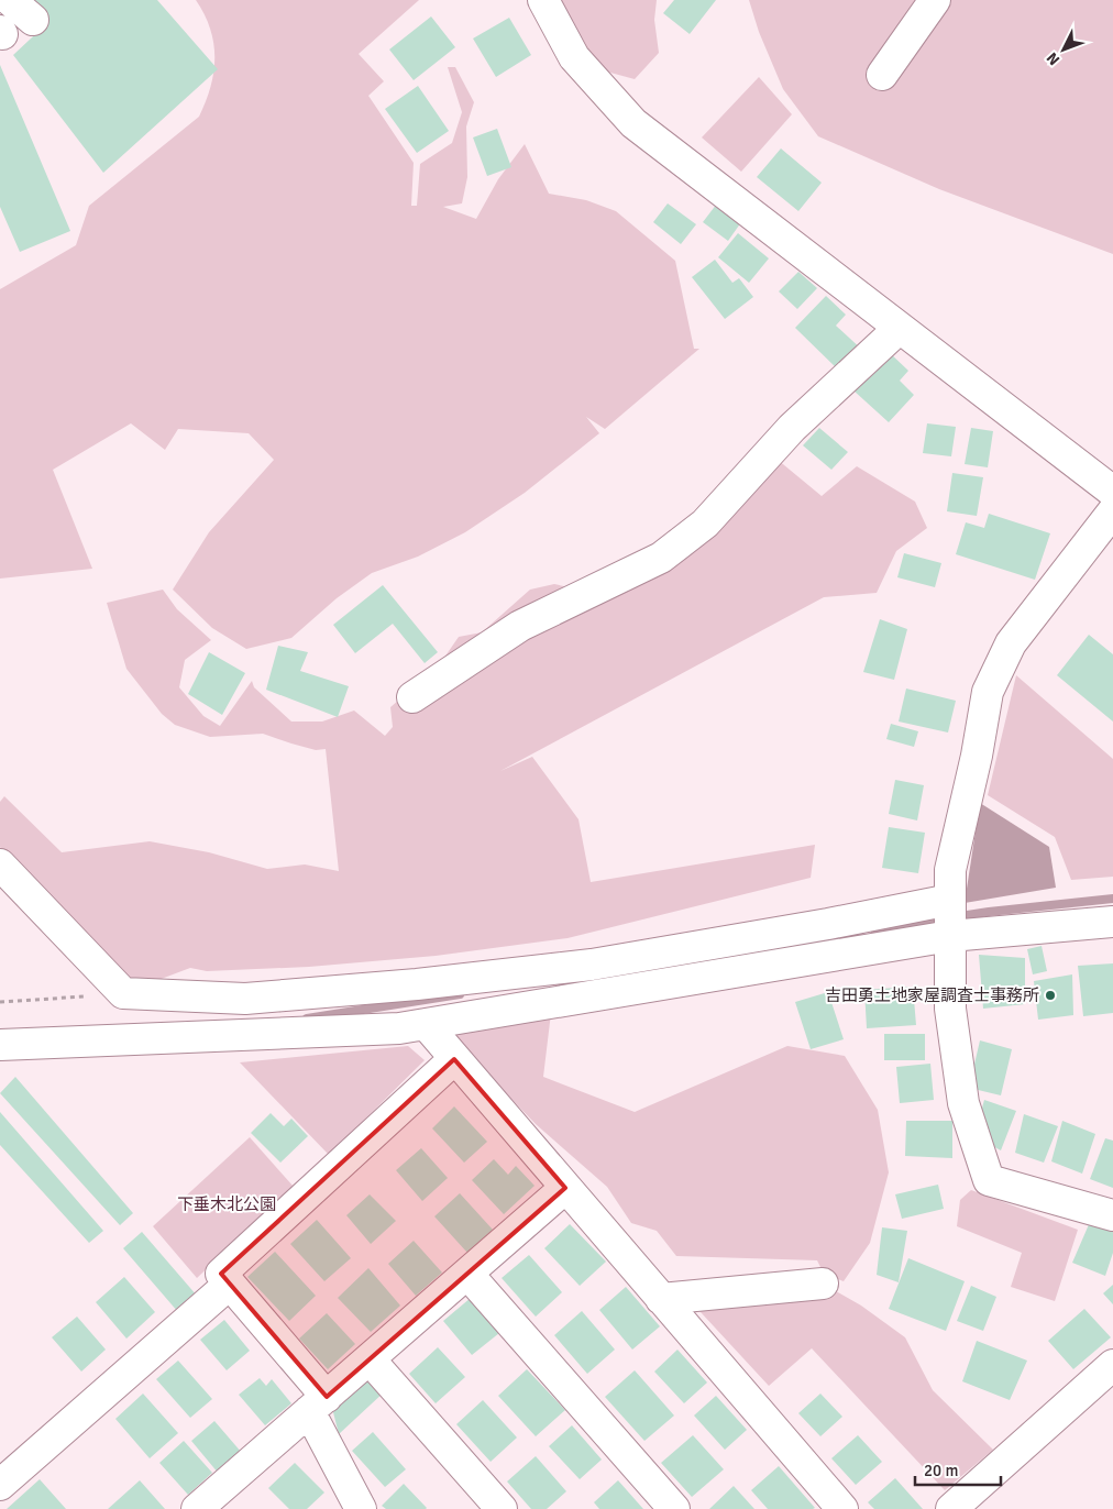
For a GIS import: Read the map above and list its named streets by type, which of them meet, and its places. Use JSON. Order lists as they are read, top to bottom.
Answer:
{
  "parks": ["下垂木北公園"],
  "places": ["吉田勇土地家屋調査士事務所"],
  "scale_bar": "20 m",
  "north": "bottom left"
}
